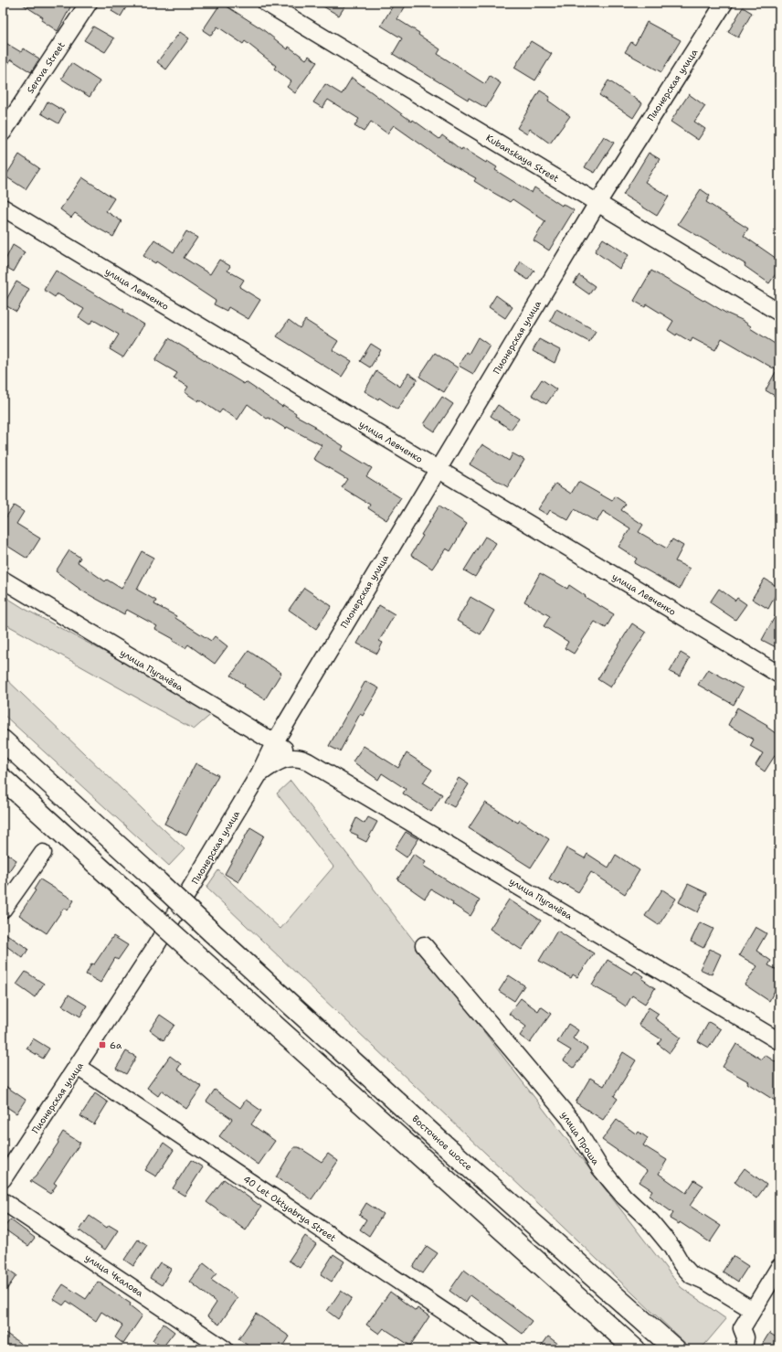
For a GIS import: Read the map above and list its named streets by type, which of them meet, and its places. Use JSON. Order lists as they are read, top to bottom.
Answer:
{
  "streets": {
    "highway": ["Восточное шоссе"],
    "street": [
      "Serova Street",
      "Пионерская улица",
      "Kubanskaya Street",
      "улица Левченко",
      "улица Пугачёва",
      "улица Проша",
      "40 Let Oktyabrya Street",
      "улица Чкалова"
    ]
  },
  "crossings": [
    ["Пионерская улица", "Kubanskaya Street"],
    ["Пионерская улица", "улица Левченко"],
    ["Пионерская улица", "улица Пугачёва"],
    ["Пионерская улица", "40 Let Oktyabrya Street"]
  ],
  "places": {
    "transit": ["6а"]
  }
}
